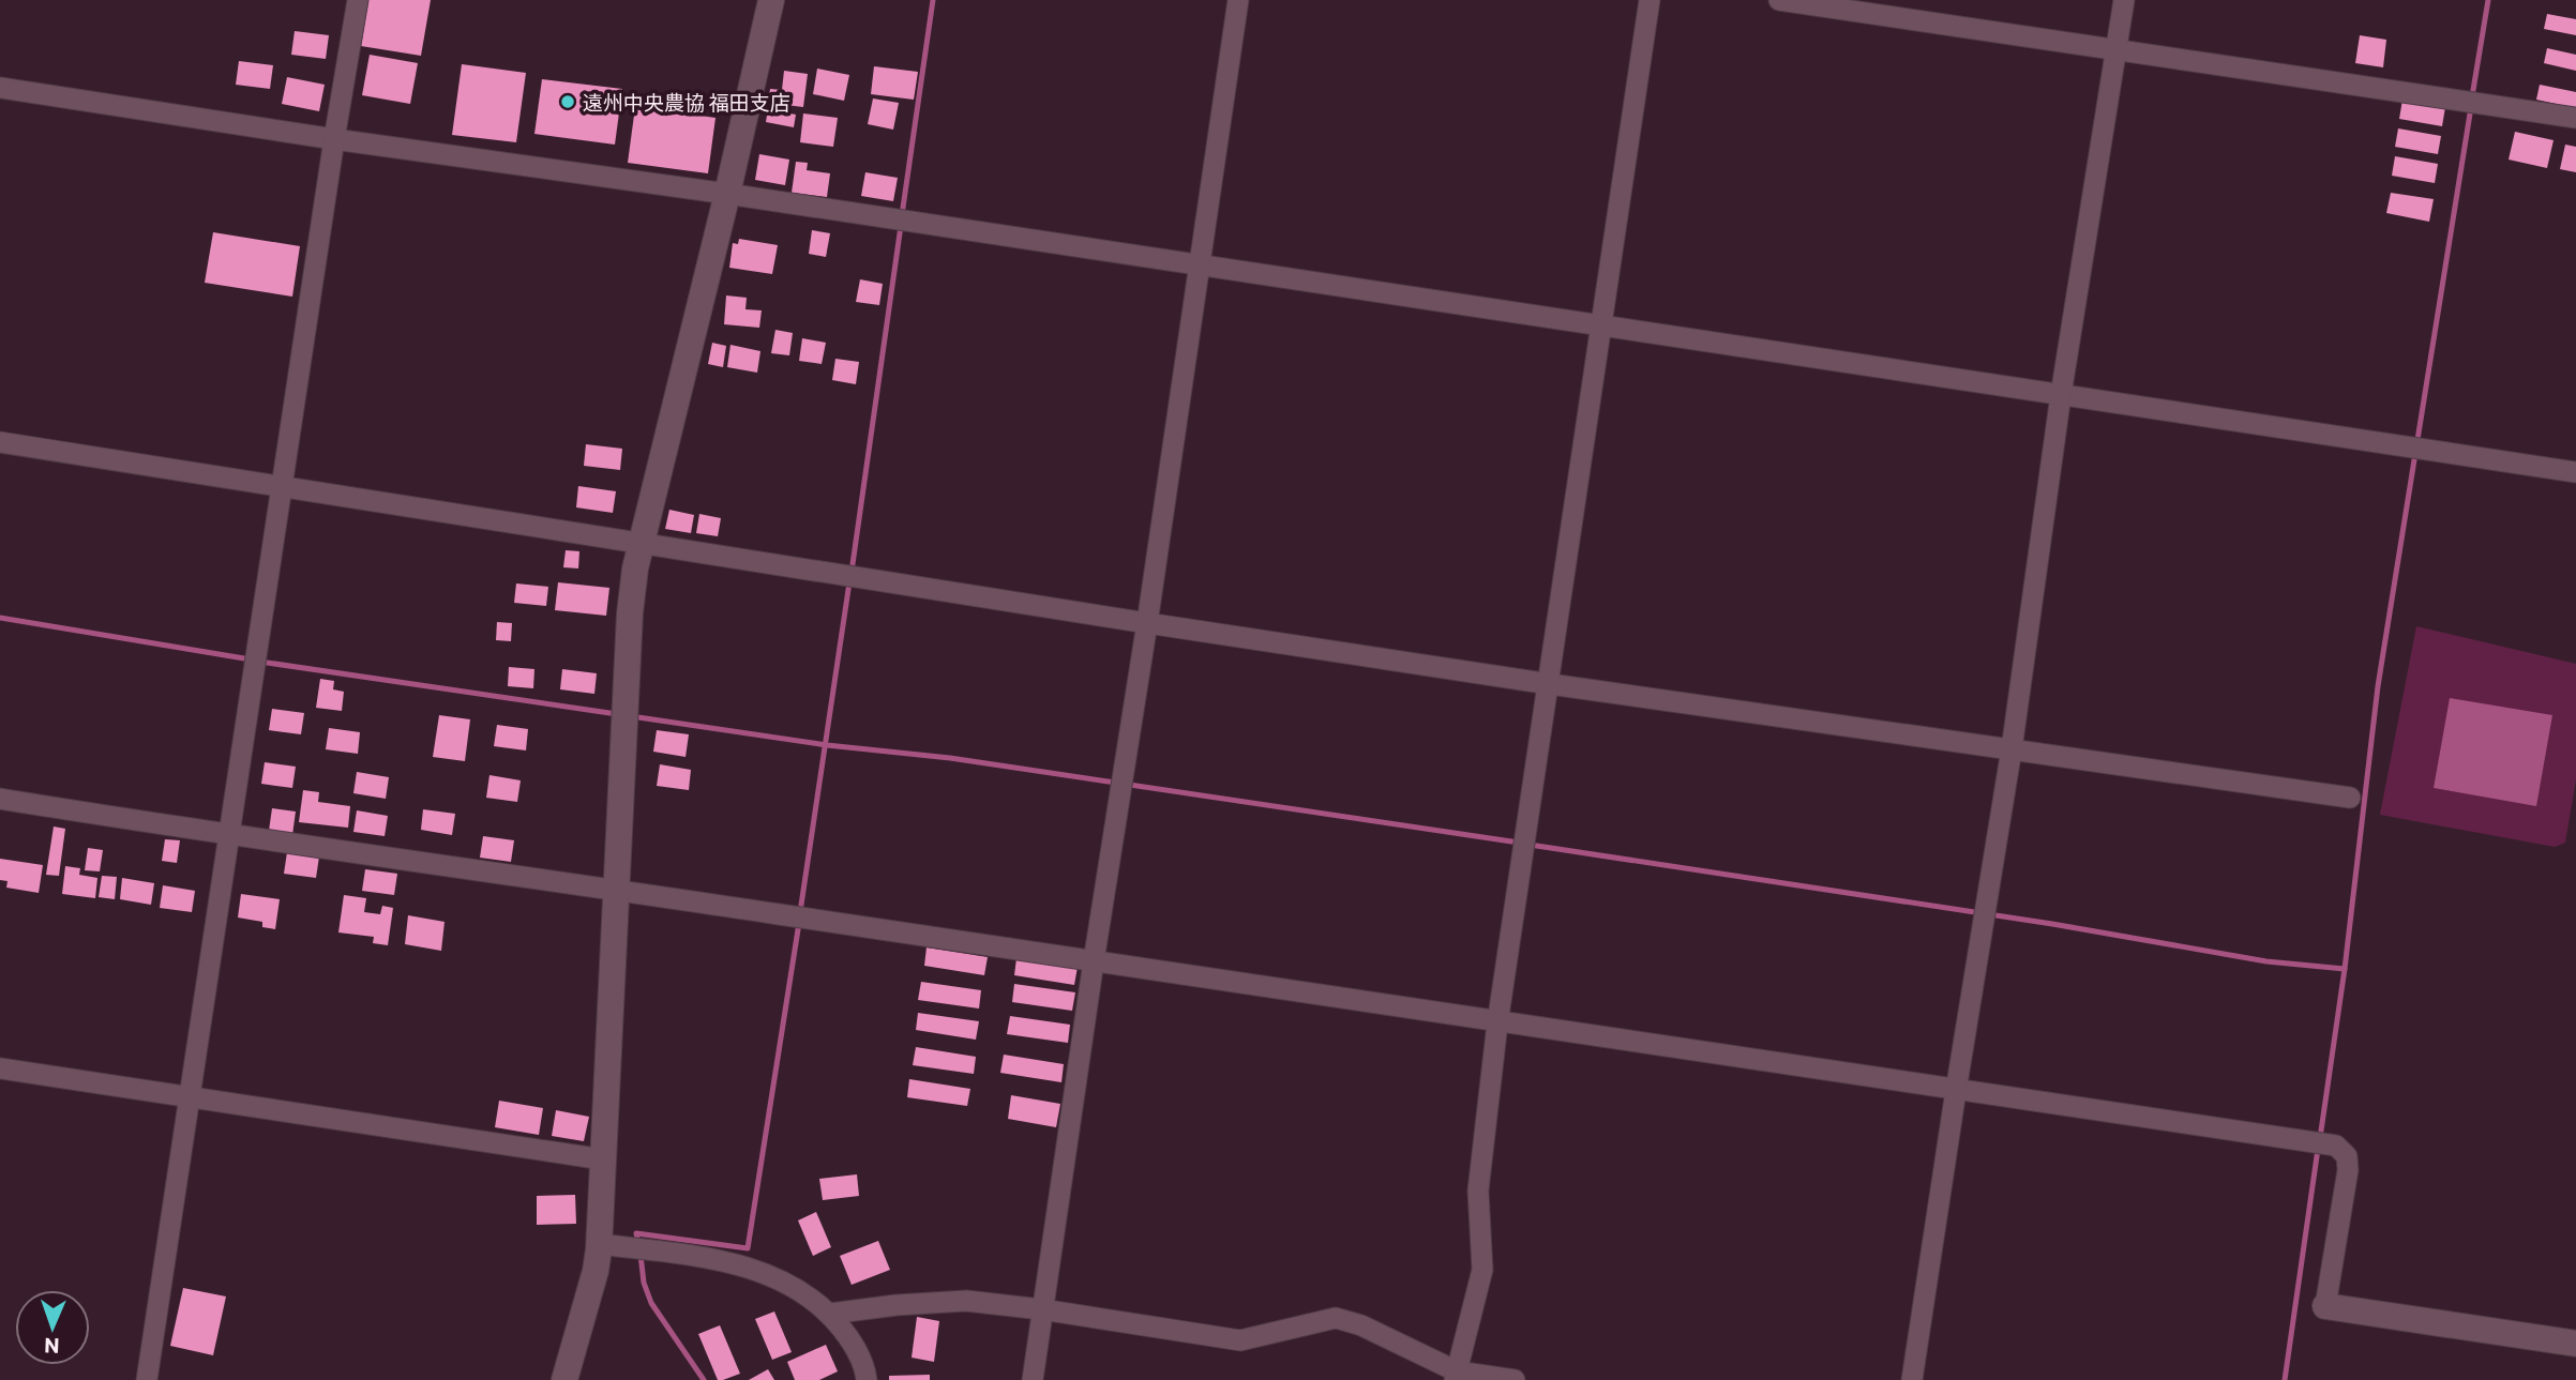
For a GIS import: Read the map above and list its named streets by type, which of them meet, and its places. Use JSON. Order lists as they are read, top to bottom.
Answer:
{
  "places": ["遠州中央農協 福田支店"],
  "north": "bottom"
}
